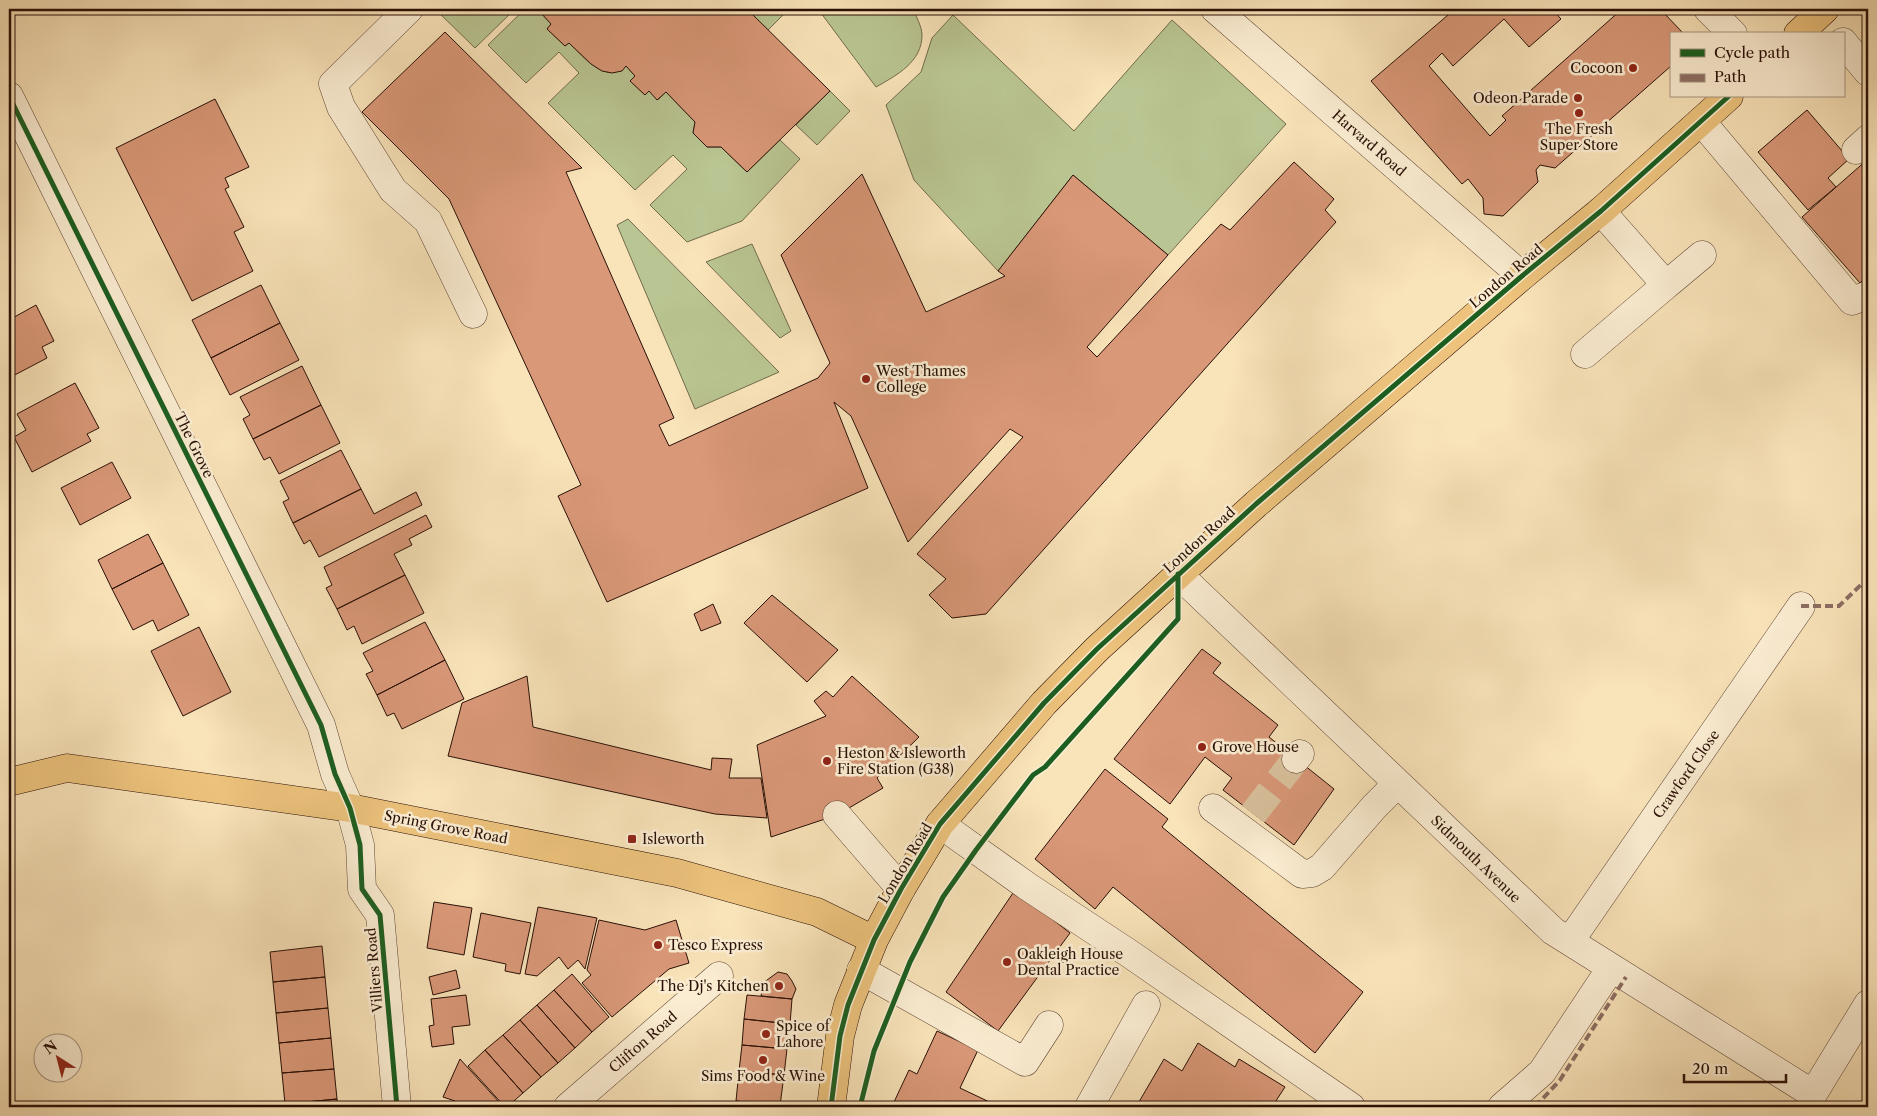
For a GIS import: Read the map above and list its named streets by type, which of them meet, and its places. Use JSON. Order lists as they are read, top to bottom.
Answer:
{
  "streets": {
    "main road": ["London Road", "Spring Grove Road"],
    "street": [
      "Harvard Road",
      "The Grove",
      "Crawford Close",
      "Sidmouth Avenue",
      "Villiers Road",
      "Clifton Road"
    ]
  },
  "crossings": [
    ["Harvard Road", "London Road"],
    ["London Road", "Spring Grove Road"],
    ["London Road", "Sidmouth Avenue"],
    ["The Grove", "Spring Grove Road"],
    ["The Grove", "Villiers Road"],
    ["Crawford Close", "Sidmouth Avenue"],
    ["Spring Grove Road", "Villiers Road"]
  ],
  "places": {
    "other": [
      "Cocoon",
      "Odeon Parade",
      "The Fresh Super Store",
      "West Thames College",
      "Grove House",
      "Heston & Isleworth Fire Station (G38)",
      "Tesco Express",
      "Oakleigh House Dental Practice",
      "The Dj's Kitchen",
      "Spice of Lahore",
      "Sims Food & Wine"
    ],
    "transit": ["Isleworth"]
  },
  "legend": ["Cycle path", "Path"],
  "scale_bar": "20 m",
  "north": "top left"
}
